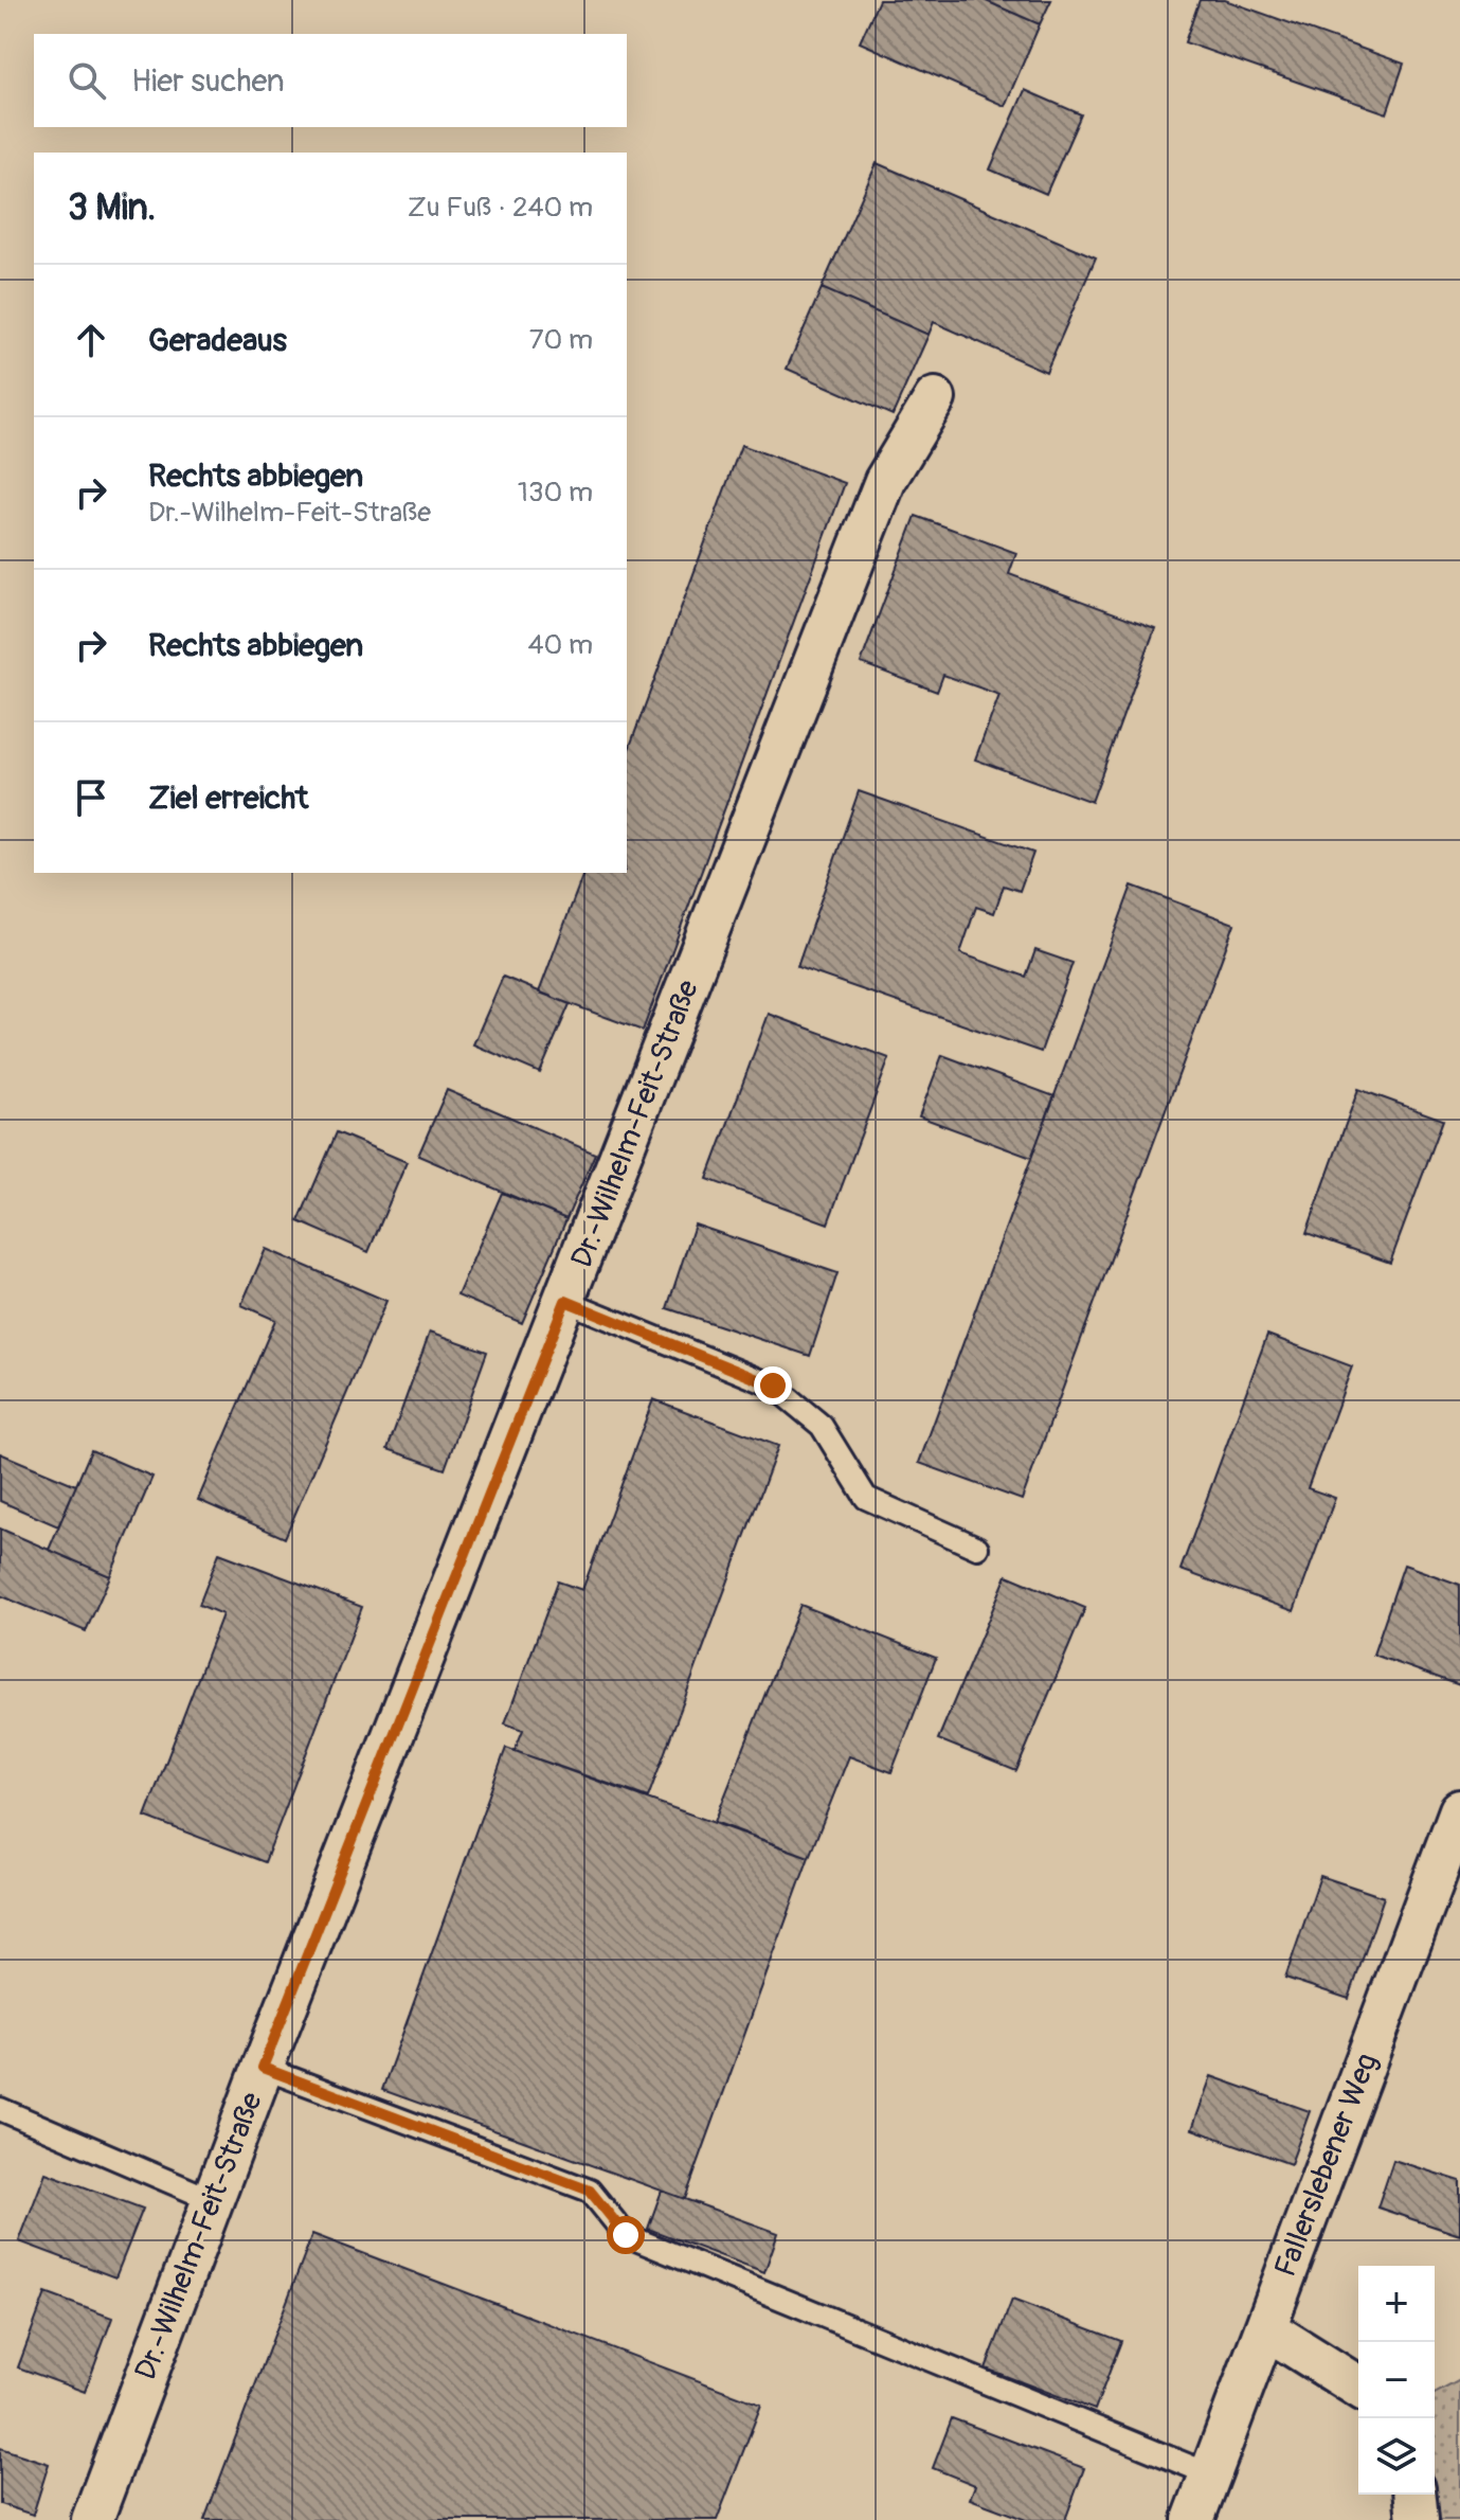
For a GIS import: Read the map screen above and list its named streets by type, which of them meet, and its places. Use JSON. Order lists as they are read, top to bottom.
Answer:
{
  "streets": {
    "street": ["Dr.-Wilhelm-Feit-Straße", "Fallerslebener Weg"]
  },
  "page": {
    "search": "Hier suchen",
    "heading": ["3 Min.", "Zu Fuß · 240 m"],
    "list": [
      ["Geradeaus", "70 m"],
      ["Rechts abbiegen", "Dr.-Wilhelm-Feit-Straße", "130 m"],
      ["Rechts abbiegen", "40 m"],
      "Ziel erreicht"
    ],
    "map_buttons": ["+", "−"]
  }
}
